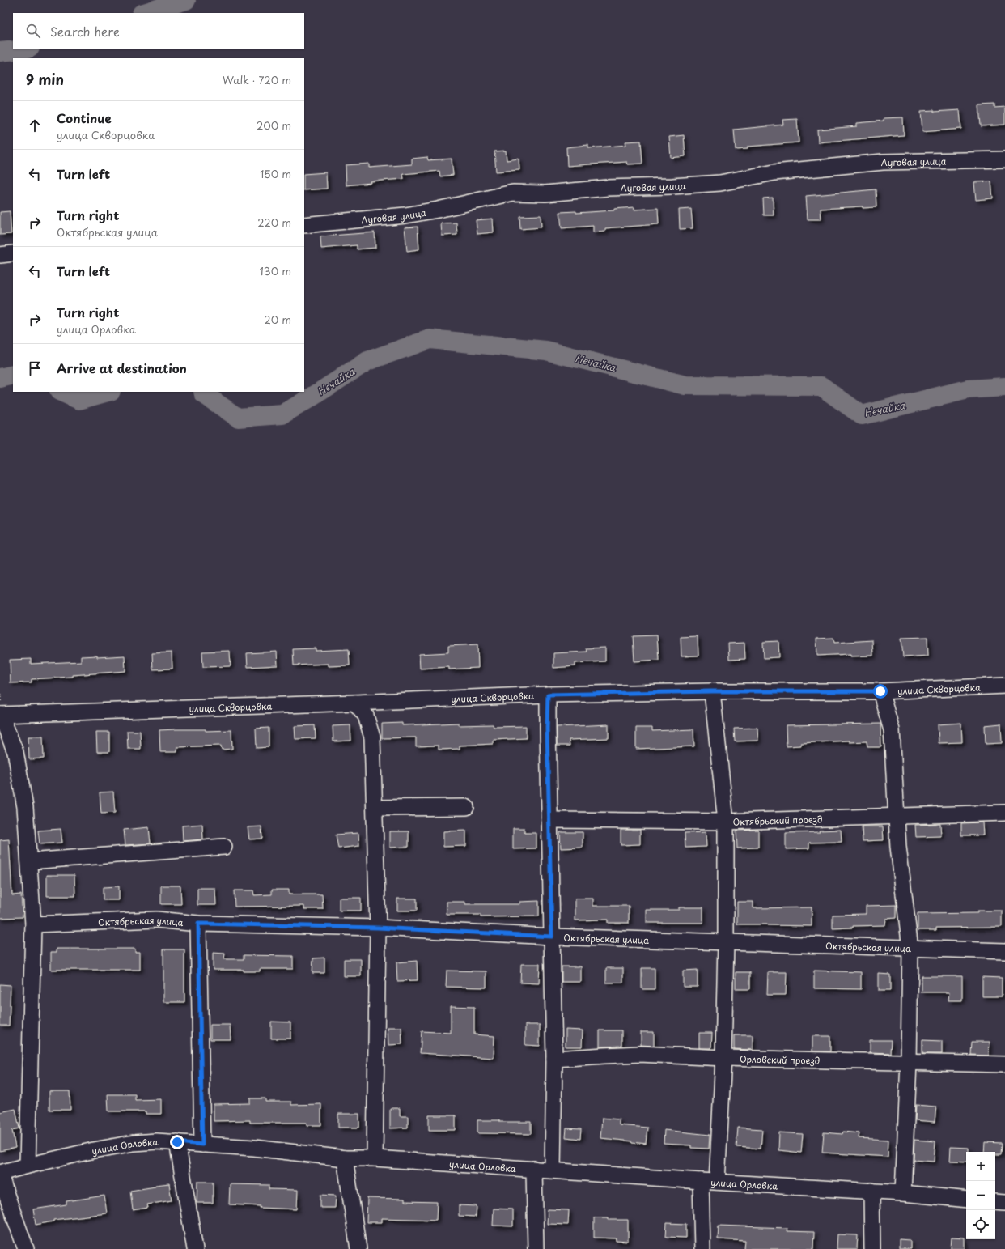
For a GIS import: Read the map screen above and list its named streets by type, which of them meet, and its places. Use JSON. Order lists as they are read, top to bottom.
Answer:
{
  "streets": {
    "street": [
      "Луговая улица",
      "улица Скворцовка",
      "Октябрьский проезд",
      "Октябрьская улица",
      "Орловский проезд",
      "улица Орловка"
    ]
  },
  "water": ["Нечайка"],
  "page": {
    "search": "Search here",
    "heading": ["9 min", "Walk · 720 m"],
    "list": [
      ["Continue", "улица Скворцовка", "200 m"],
      ["Turn left", "150 m"],
      ["Turn right", "Октябрьская улица", "220 m"],
      ["Turn left", "130 m"],
      ["Turn right", "улица Орловка", "20 m"],
      "Arrive at destination"
    ],
    "map_buttons": ["+", "−"]
  }
}
